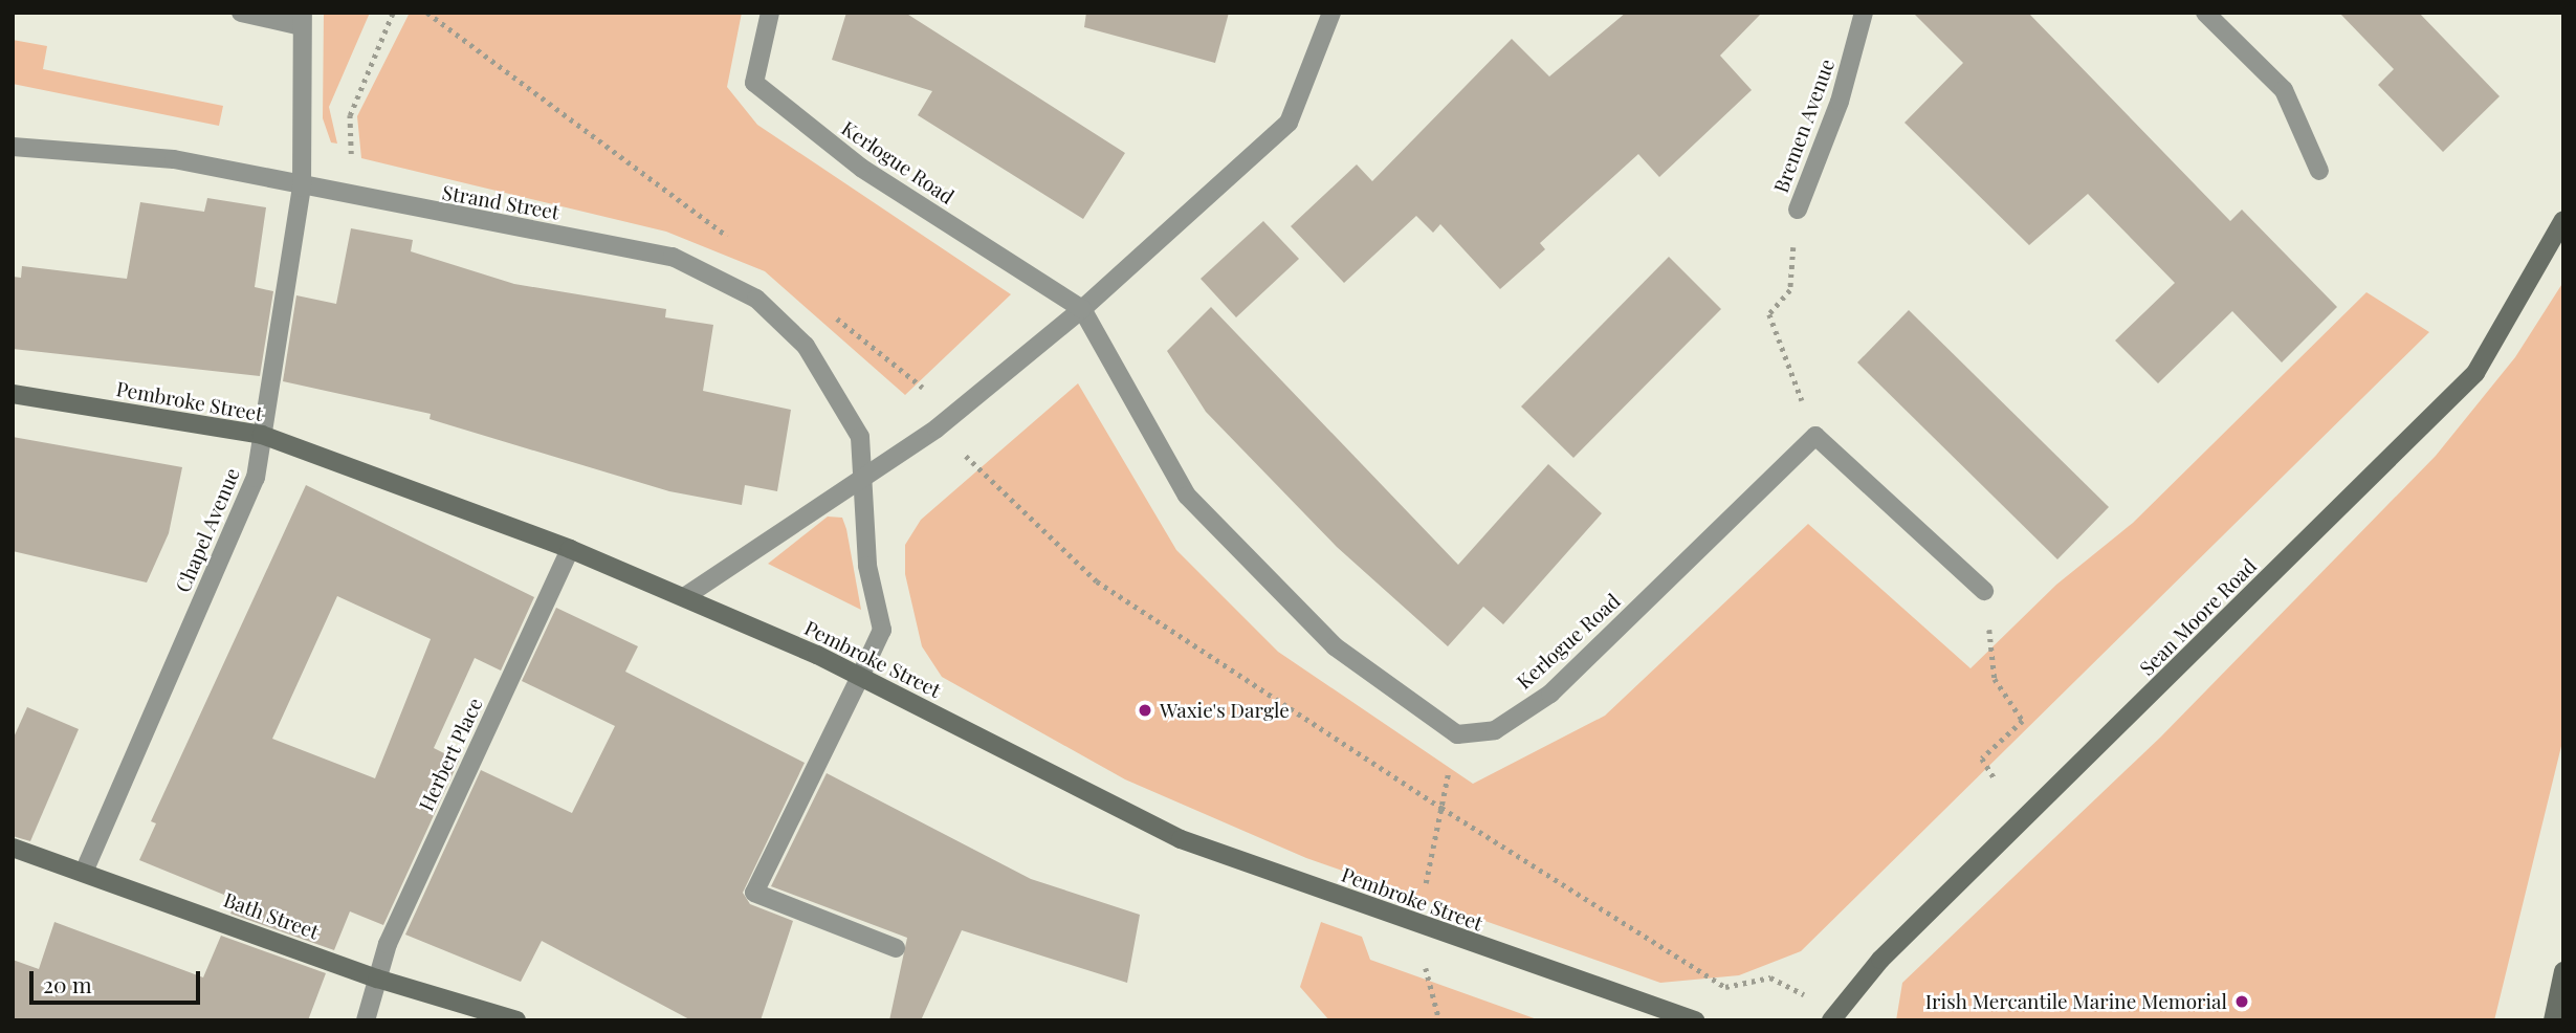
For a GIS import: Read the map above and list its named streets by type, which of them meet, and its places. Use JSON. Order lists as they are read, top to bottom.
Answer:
{
  "streets": {
    "main road": ["Pembroke Street", "Sean Moore Road", "Bath Street"],
    "street": [
      "Bremen Avenue",
      "Kerlogue Road",
      "Strand Street",
      "Chapel Avenue",
      "Herbert Place"
    ]
  },
  "crossings": [
    ["Strand Street", "Chapel Avenue"],
    ["Pembroke Street", "Chapel Avenue"],
    ["Pembroke Street", "Herbert Place"],
    ["Chapel Avenue", "Bath Street"],
    ["Herbert Place", "Bath Street"]
  ],
  "places": ["Waxie's Dargle", "Irish Mercantile Marine Memorial"],
  "scale_bar": "20 m"
}
